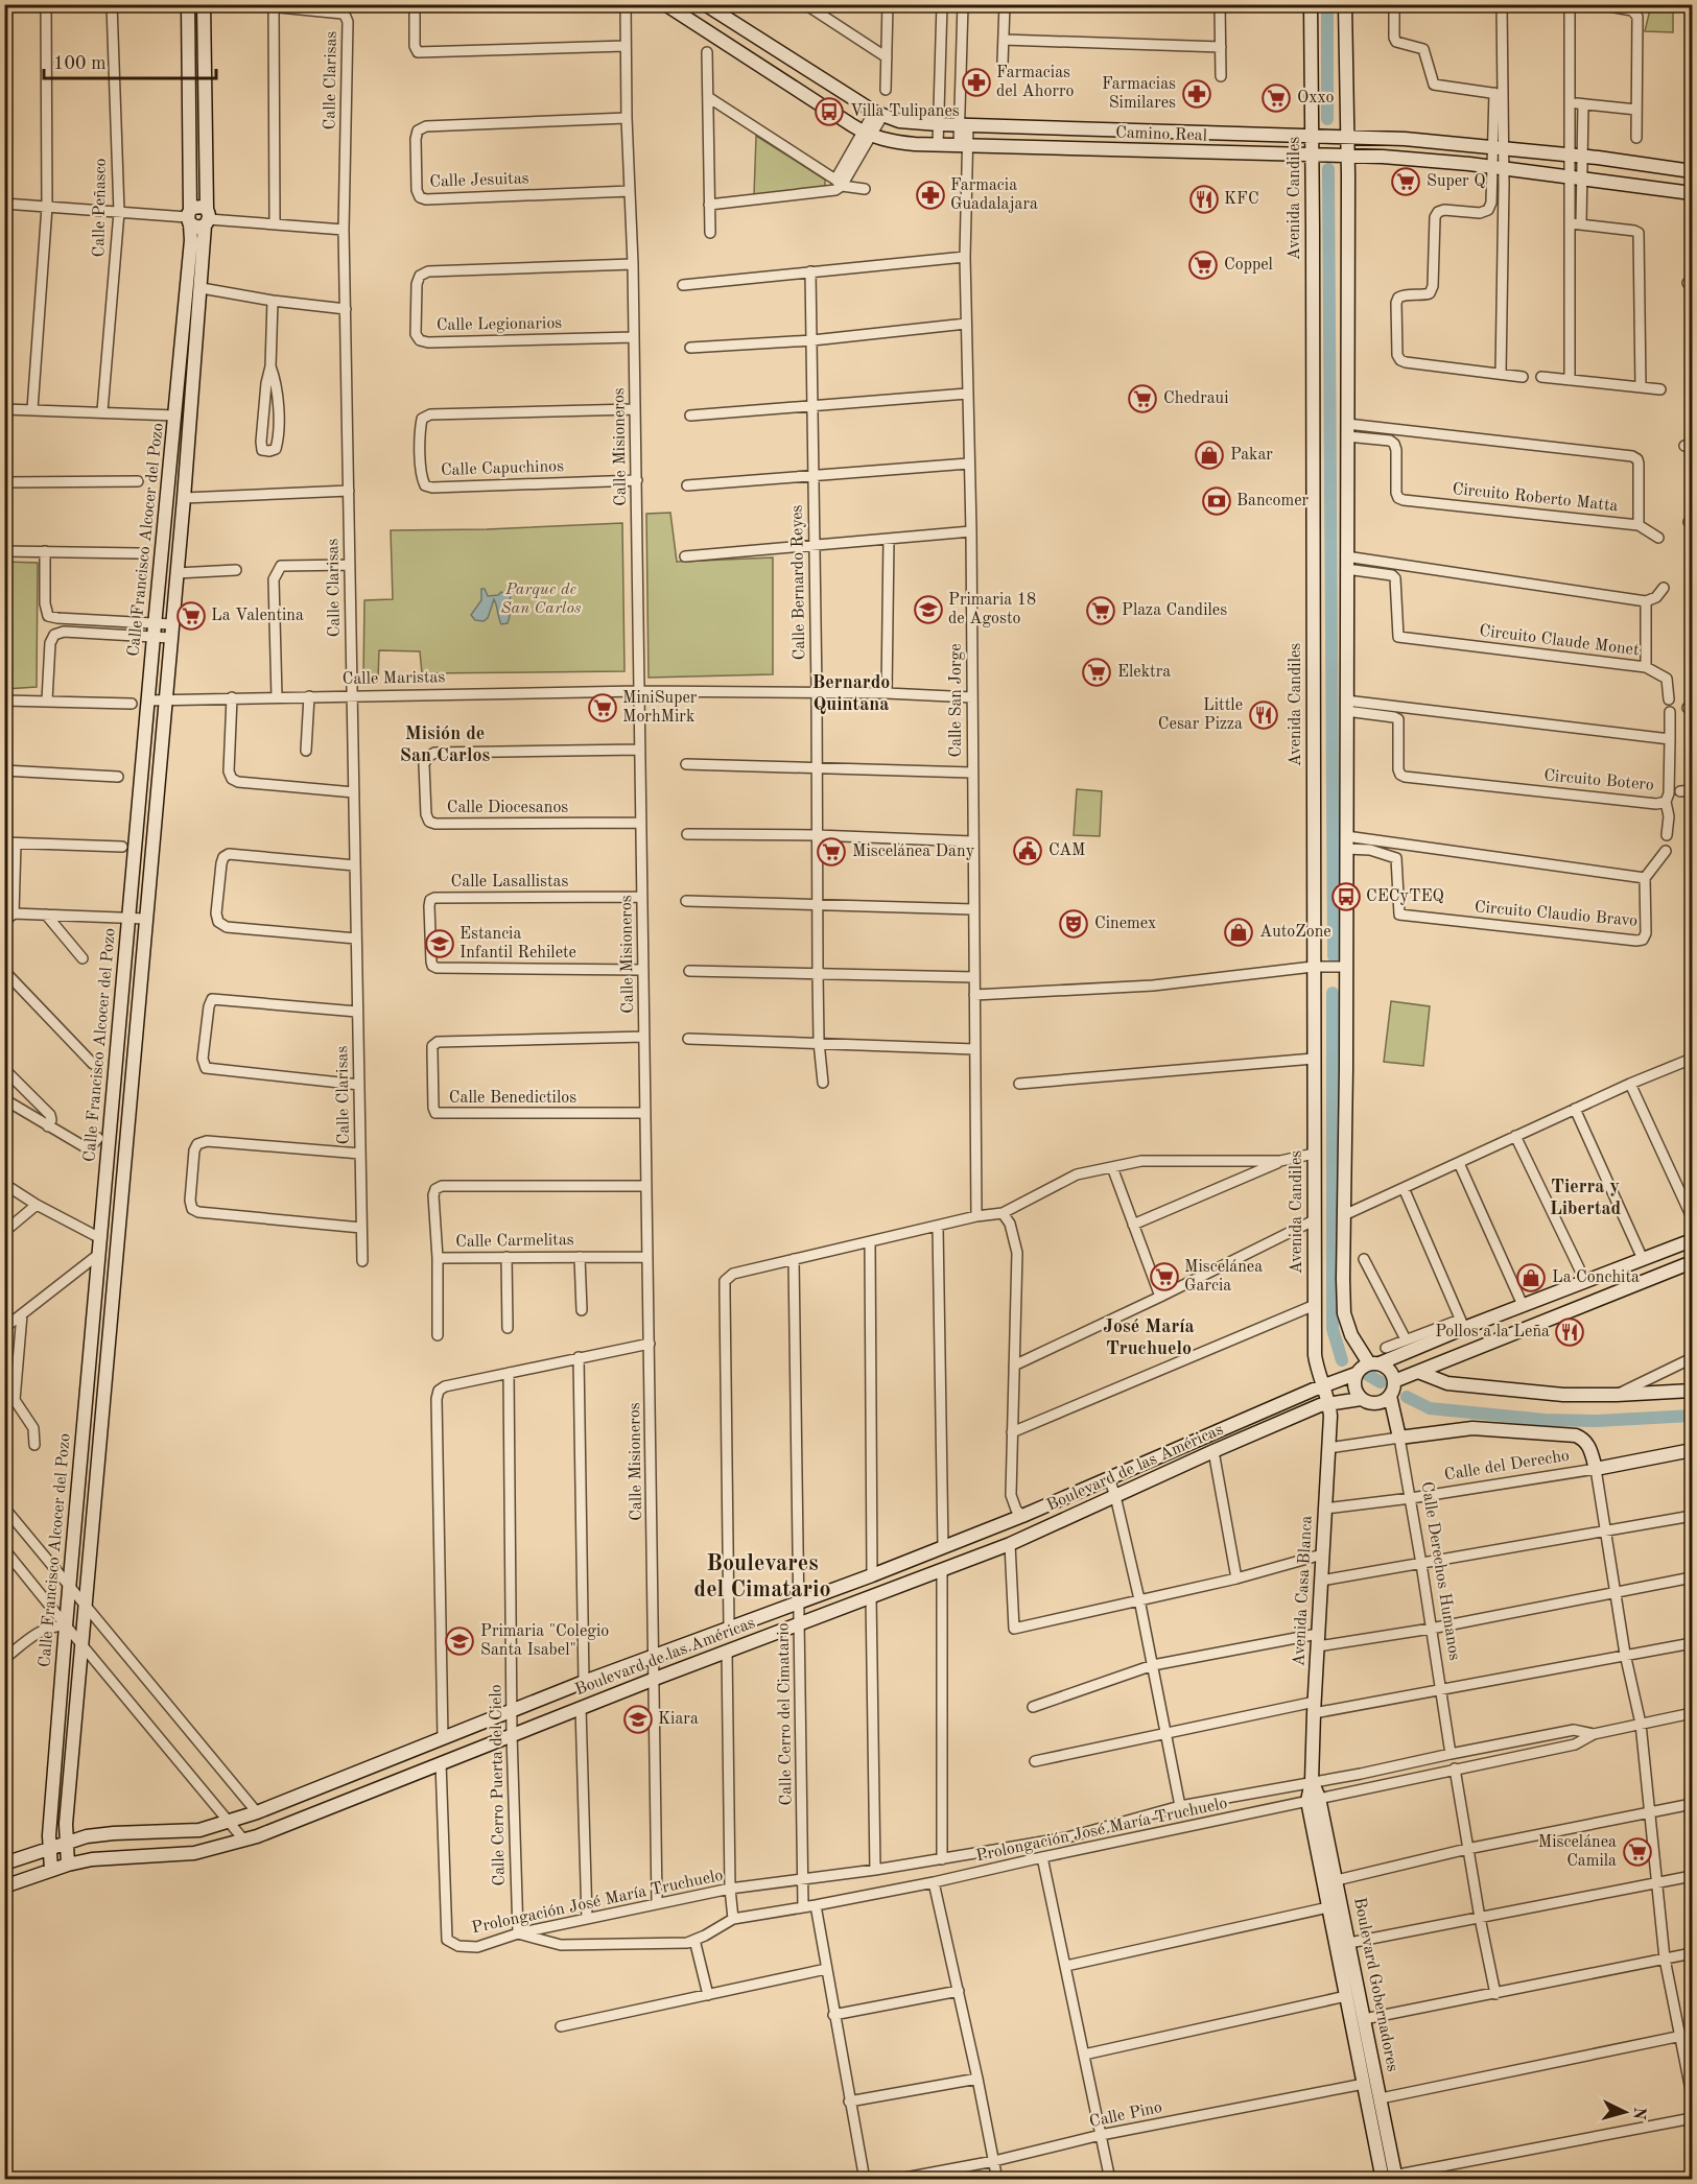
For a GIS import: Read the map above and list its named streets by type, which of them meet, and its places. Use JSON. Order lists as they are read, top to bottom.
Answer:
{
  "streets": {
    "main road": [
      "Camino Real",
      "Avenida Candiles",
      "Calle Francisco Alcocer del Pozo",
      "Calle del Derecho",
      "Boulevard de las Américas",
      "Calle Derechos Humanos",
      "Avenida Casa Blanca",
      "Boulevard Gobernadores"
    ],
    "street": [
      "Calle Clarisas",
      "Calle Jesuitas",
      "Calle Peñasco",
      "Calle Legionarios",
      "Calle Misioneros",
      "Calle Capuchinos",
      "Circuito Roberto Matta",
      "Calle Bernardo Reyes",
      "Circuito Claude Monet",
      "Calle Maristas",
      "Calle San Jorge",
      "Circuito Botero",
      "Calle Diocesanos",
      "Calle Lasallistas",
      "Circuito Claudio Bravo",
      "Calle Benedictilos",
      "Calle Carmelitas",
      "Calle Cerro del Cimatario",
      "Calle Cerro Puerta del Cielo",
      "Prolongación José María Truchuelo",
      "Calle Pino"
    ]
  },
  "crossings": [
    ["Calle Clarisas", "Calle Maristas"],
    ["Camino Real", "Avenida Candiles"],
    ["Camino Real", "Calle San Jorge"],
    ["Calle Jesuitas", "Calle Misioneros"],
    ["Avenida Candiles", "Boulevard de las Américas"],
    ["Avenida Candiles", "Avenida Casa Blanca"],
    ["Calle Legionarios", "Calle Misioneros"],
    ["Calle Misioneros", "Calle Capuchinos"],
    ["Calle Misioneros", "Calle Maristas"],
    ["Calle Misioneros", "Calle Diocesanos"],
    ["Calle Misioneros", "Calle Lasallistas"],
    ["Calle Misioneros", "Calle Benedictilos"],
    ["Calle Misioneros", "Calle Carmelitas"],
    ["Calle Misioneros", "Boulevard de las Américas"],
    ["Calle Misioneros", "Prolongación José María Truchuelo"],
    ["Calle Francisco Alcocer del Pozo", "Calle Maristas"],
    ["Calle Francisco Alcocer del Pozo", "Boulevard de las Américas"],
    ["Calle Bernardo Reyes", "Calle Maristas"],
    ["Calle Maristas", "Calle San Jorge"],
    ["Calle del Derecho", "Calle Derechos Humanos"],
    ["Calle del Derecho", "Avenida Casa Blanca"],
    ["Boulevard de las Américas", "Calle Derechos Humanos"],
    ["Boulevard de las Américas", "Avenida Casa Blanca"],
    ["Boulevard de las Américas", "Calle Cerro del Cimatario"],
    ["Boulevard de las Américas", "Calle Cerro Puerta del Cielo"],
    ["Boulevard de las Américas", "Prolongación José María Truchuelo"],
    ["Calle Derechos Humanos", "Prolongación José María Truchuelo"],
    ["Avenida Casa Blanca", "Prolongación José María Truchuelo"],
    ["Avenida Casa Blanca", "Boulevard Gobernadores"],
    ["Calle Cerro del Cimatario", "Prolongación José María Truchuelo"],
    ["Calle Cerro Puerta del Cielo", "Prolongación José María Truchuelo"],
    ["Prolongación José María Truchuelo", "Boulevard Gobernadores"],
    ["Boulevard Gobernadores", "Calle Pino"]
  ],
  "districts": [
    "Bernardo Quintana",
    "Misión de San Carlos",
    "Tierra y Libertad",
    "José María Truchuelo",
    "Boulevares del Cimatario"
  ],
  "parks": ["Parque de San Carlos"],
  "places": {
    "pharmacy": ["Farmacias del Ahorro", "Farmacias Similares", "Farmacia Guadalajara"],
    "supermarket": [
      "Oxxo",
      "Super Q",
      "Coppel",
      "Chedraui",
      "Plaza Candiles",
      "La Valentina",
      "Elektra",
      "MiniSuper MorhMirk",
      "Miscelánea Dany",
      "Miscelánea Garcia",
      "Miscelánea Camila"
    ],
    "bus stop": ["Villa Tulipanes", "CECyTEQ"],
    "restaurant": ["KFC", "Little Cesar Pizza", "Pollos a la Leña"],
    "shop": ["Pakar", "AutoZone", "La Conchita"],
    "bank": ["Bancomer"],
    "school or university": [
      "Primaria 18 de Agosto",
      "Estancia Infantil Rehilete",
      "Primaria \"Colegio Santa Isabel\"",
      "Kiara"
    ],
    "public building": ["CAM"],
    "theatre": ["Cinemex"]
  },
  "scale_bar": "100 m",
  "north": "right"
}
